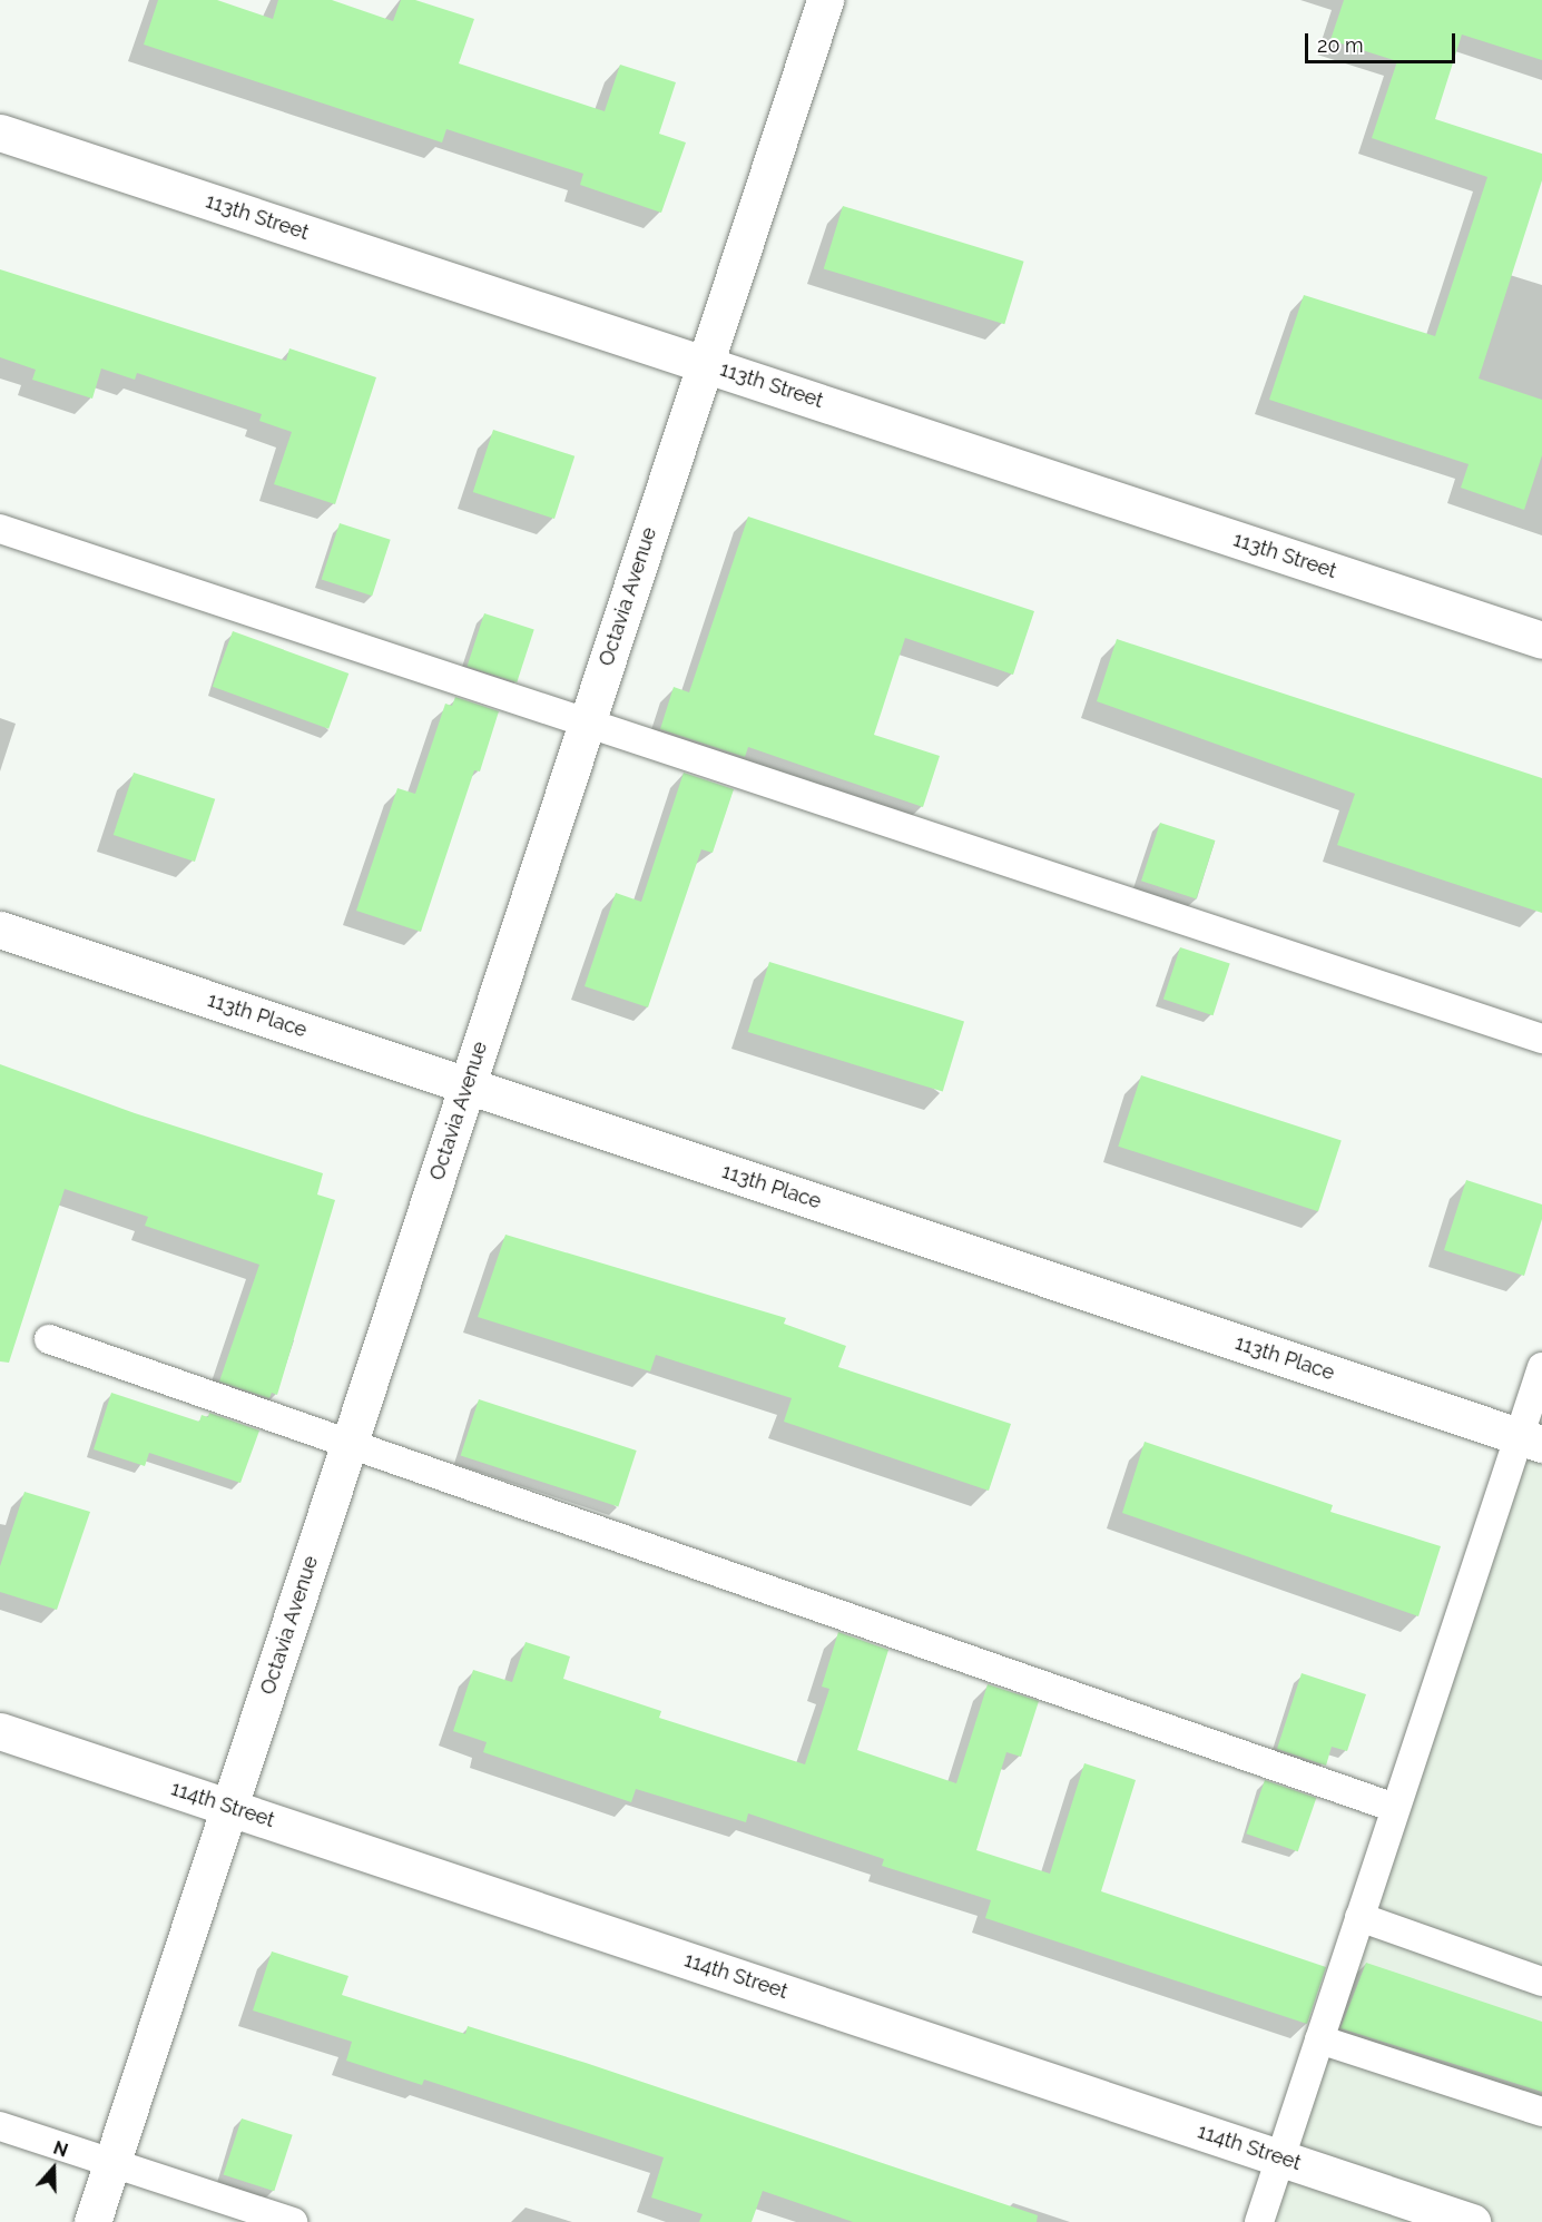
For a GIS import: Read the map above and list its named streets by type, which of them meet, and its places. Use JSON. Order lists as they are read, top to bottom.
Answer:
{
  "streets": {
    "street": [
      "113th Street",
      "Octavia Avenue",
      "113th Place",
      "114th Street"
    ]
  },
  "crossings": [
    ["113th Street", "Octavia Avenue"],
    ["Octavia Avenue", "113th Place"],
    ["Octavia Avenue", "114th Street"]
  ],
  "scale_bar": "20 m",
  "north": "top"
}
